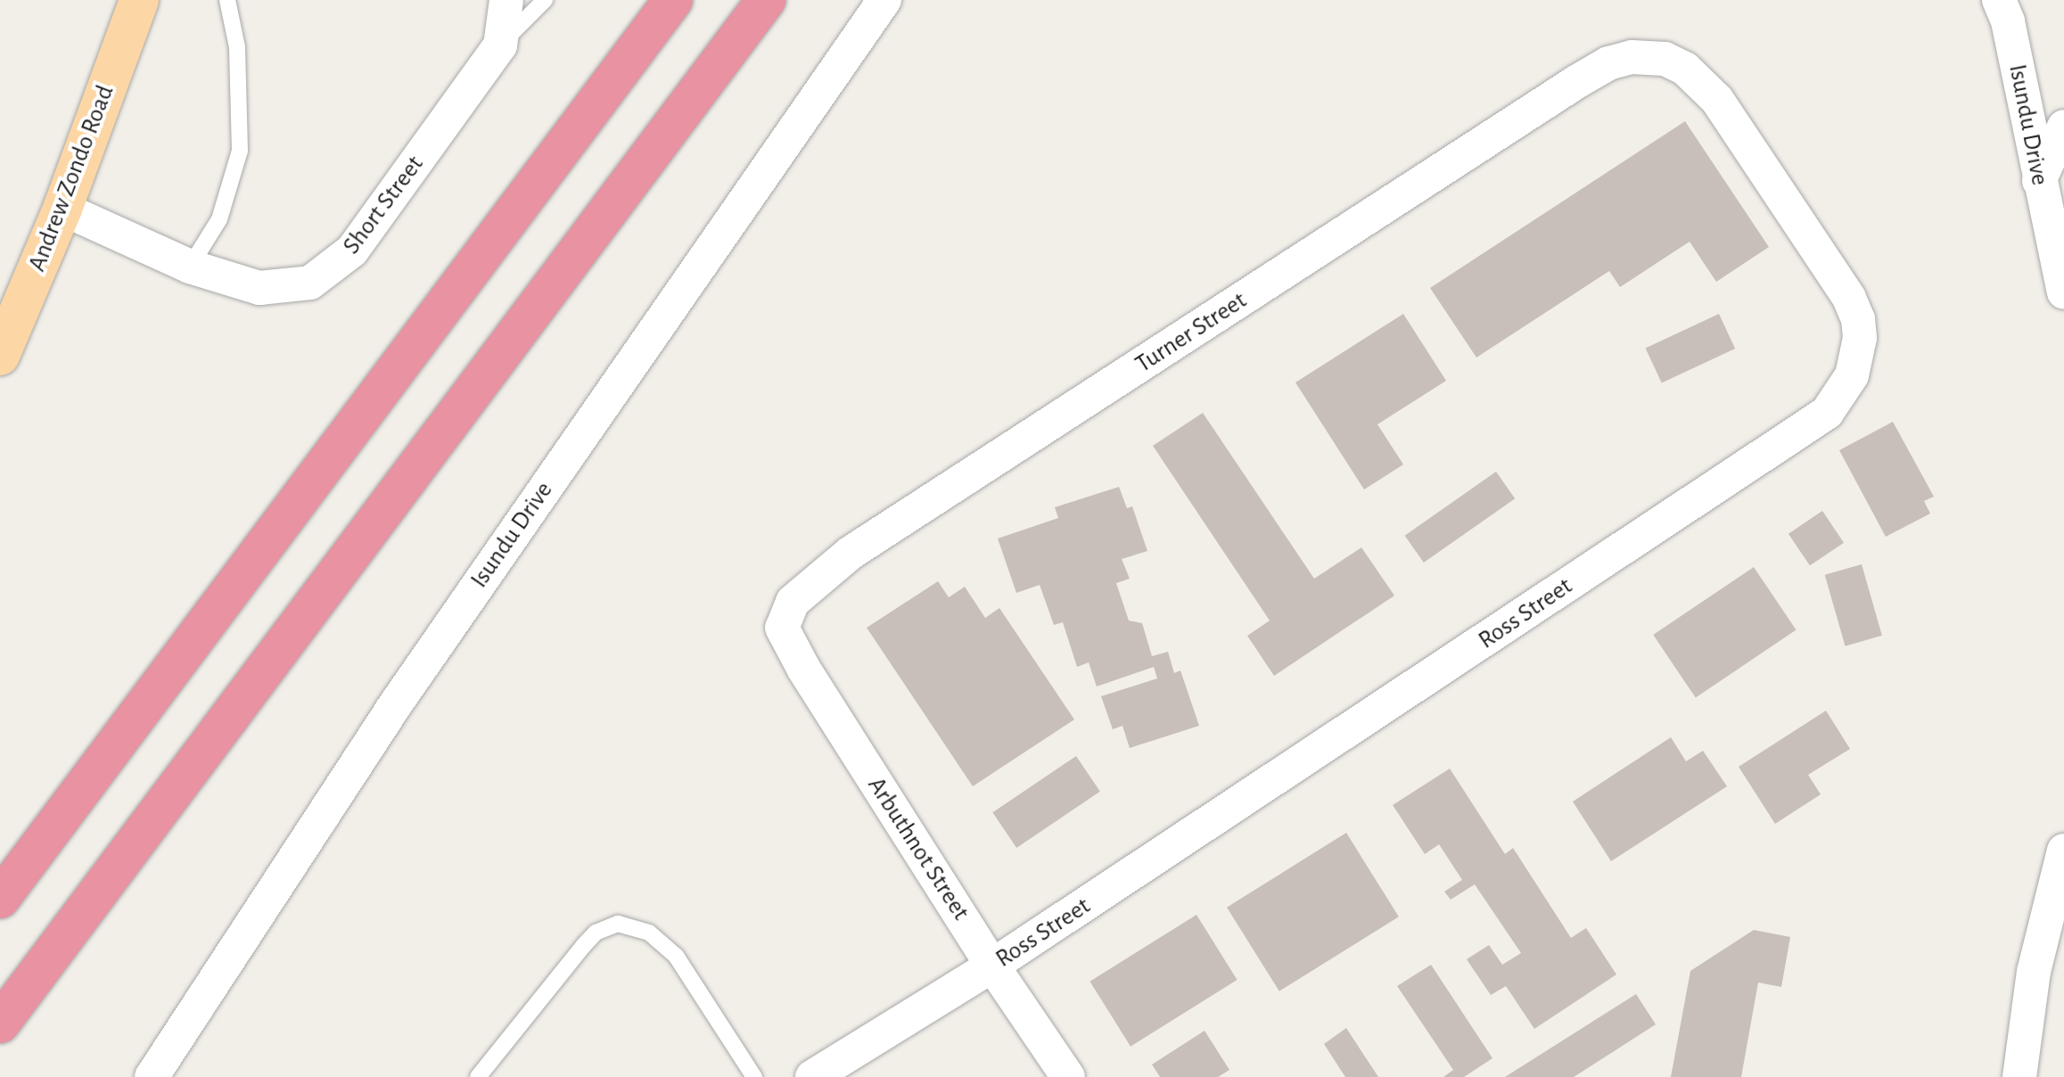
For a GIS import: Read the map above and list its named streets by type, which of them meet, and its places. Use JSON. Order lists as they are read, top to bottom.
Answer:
{
  "streets": {
    "main road": ["Andrew Zondo Road"],
    "street": [
      "Isundu Drive",
      "Short Street",
      "Turner Street",
      "Ross Street",
      "Arbuthnot Street"
    ]
  },
  "crossings": [
    ["Andrew Zondo Road", "Short Street"],
    ["Turner Street", "Ross Street"],
    ["Turner Street", "Arbuthnot Street"],
    ["Ross Street", "Arbuthnot Street"]
  ]
}
